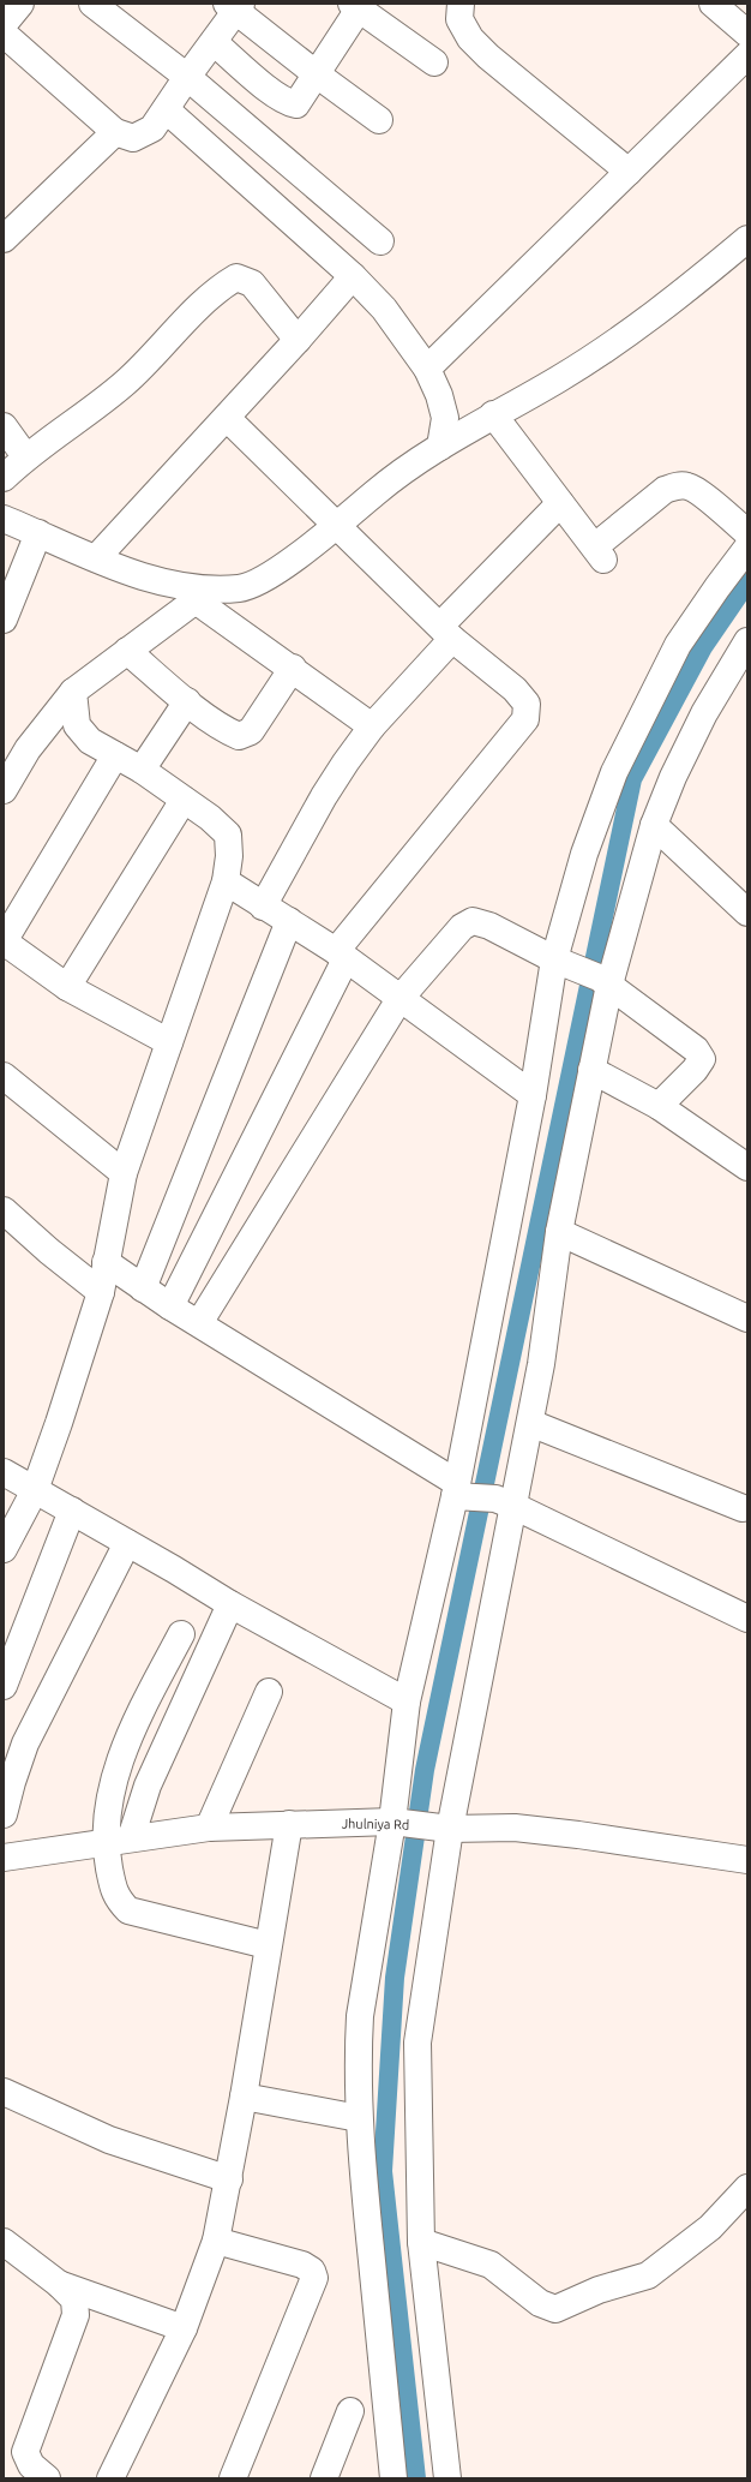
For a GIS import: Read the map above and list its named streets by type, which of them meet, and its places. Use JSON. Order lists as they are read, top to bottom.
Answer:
{
  "streets": {
    "street": ["Jhulniya Rd"]
  }
}
